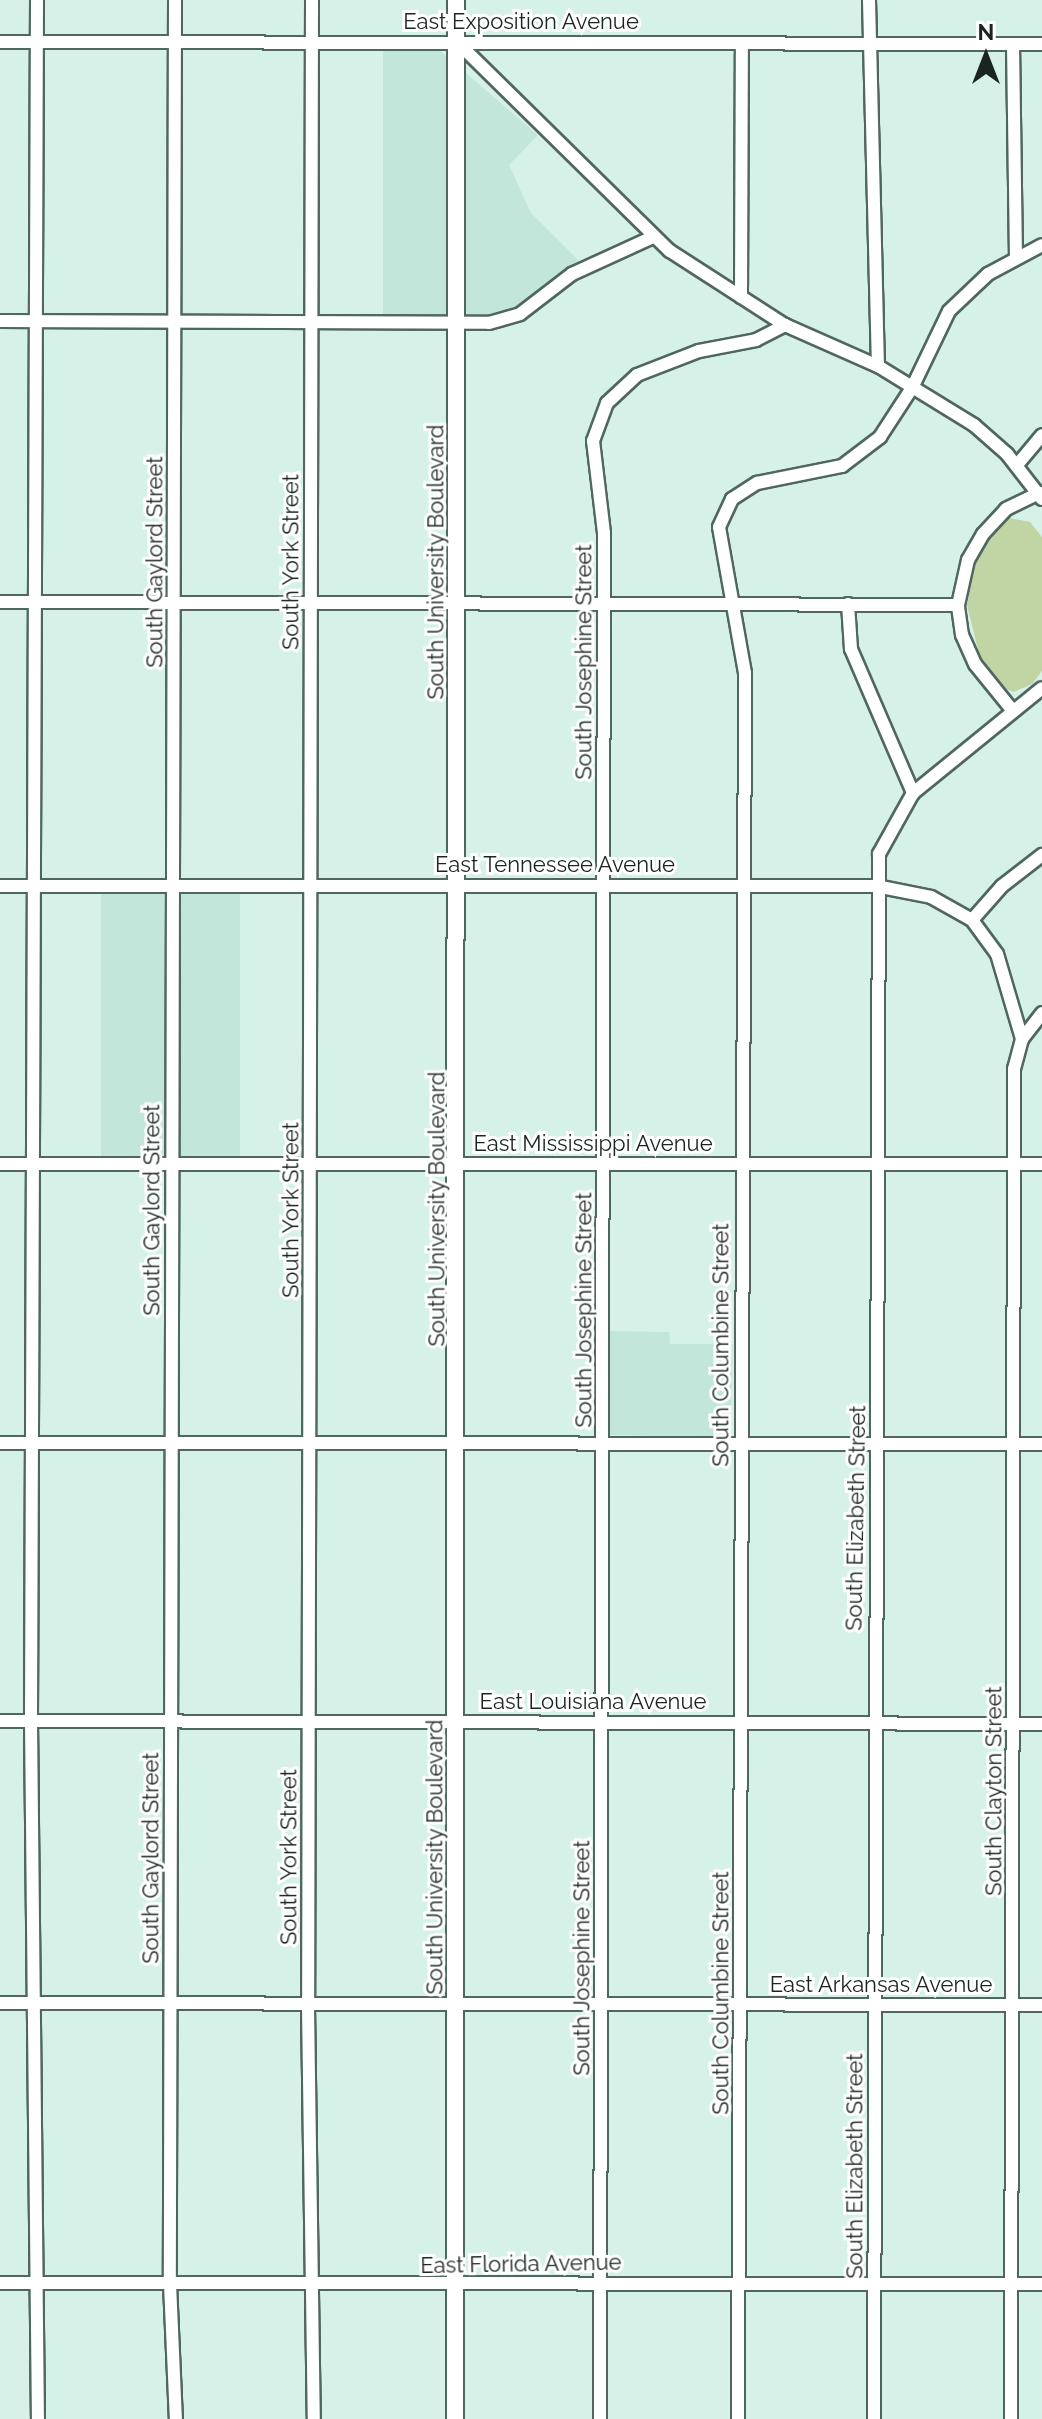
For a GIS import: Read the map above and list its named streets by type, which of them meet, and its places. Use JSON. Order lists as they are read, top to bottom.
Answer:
{
  "streets": {
    "main road": ["South University Boulevard"],
    "street": [
      "East Exposition Avenue",
      "South Gaylord Street",
      "South York Street",
      "South Josephine Street",
      "East Tennessee Avenue",
      "East Mississippi Avenue",
      "South Columbine Street",
      "South Elizabeth Street",
      "East Louisiana Avenue",
      "South Clayton Street",
      "East Arkansas Avenue",
      "East Florida Avenue"
    ]
  },
  "crossings": [
    ["East Exposition Avenue", "South Gaylord Street"],
    ["East Exposition Avenue", "South York Street"],
    ["East Exposition Avenue", "South University Boulevard"],
    ["South Gaylord Street", "East Tennessee Avenue"],
    ["South Gaylord Street", "East Mississippi Avenue"],
    ["South Gaylord Street", "East Louisiana Avenue"],
    ["South Gaylord Street", "East Arkansas Avenue"],
    ["South Gaylord Street", "East Florida Avenue"],
    ["South York Street", "East Tennessee Avenue"],
    ["South York Street", "East Mississippi Avenue"],
    ["South York Street", "East Louisiana Avenue"],
    ["South York Street", "East Arkansas Avenue"],
    ["South York Street", "East Florida Avenue"],
    ["South University Boulevard", "East Tennessee Avenue"],
    ["South University Boulevard", "East Mississippi Avenue"],
    ["South University Boulevard", "East Louisiana Avenue"],
    ["South University Boulevard", "East Arkansas Avenue"],
    ["South University Boulevard", "East Florida Avenue"],
    ["South Josephine Street", "East Tennessee Avenue"],
    ["South Josephine Street", "East Mississippi Avenue"],
    ["South Josephine Street", "East Louisiana Avenue"],
    ["South Josephine Street", "East Arkansas Avenue"],
    ["South Josephine Street", "East Florida Avenue"],
    ["East Tennessee Avenue", "South Columbine Street"],
    ["East Tennessee Avenue", "South Elizabeth Street"],
    ["East Tennessee Avenue", "South Clayton Street"],
    ["East Mississippi Avenue", "South Columbine Street"],
    ["East Mississippi Avenue", "South Elizabeth Street"],
    ["East Mississippi Avenue", "South Clayton Street"],
    ["South Columbine Street", "East Louisiana Avenue"],
    ["South Columbine Street", "East Arkansas Avenue"],
    ["South Columbine Street", "East Florida Avenue"],
    ["South Elizabeth Street", "East Louisiana Avenue"],
    ["South Elizabeth Street", "East Arkansas Avenue"],
    ["South Elizabeth Street", "East Florida Avenue"],
    ["East Louisiana Avenue", "South Clayton Street"],
    ["South Clayton Street", "East Arkansas Avenue"],
    ["South Clayton Street", "East Florida Avenue"]
  ],
  "north": "top"
}
